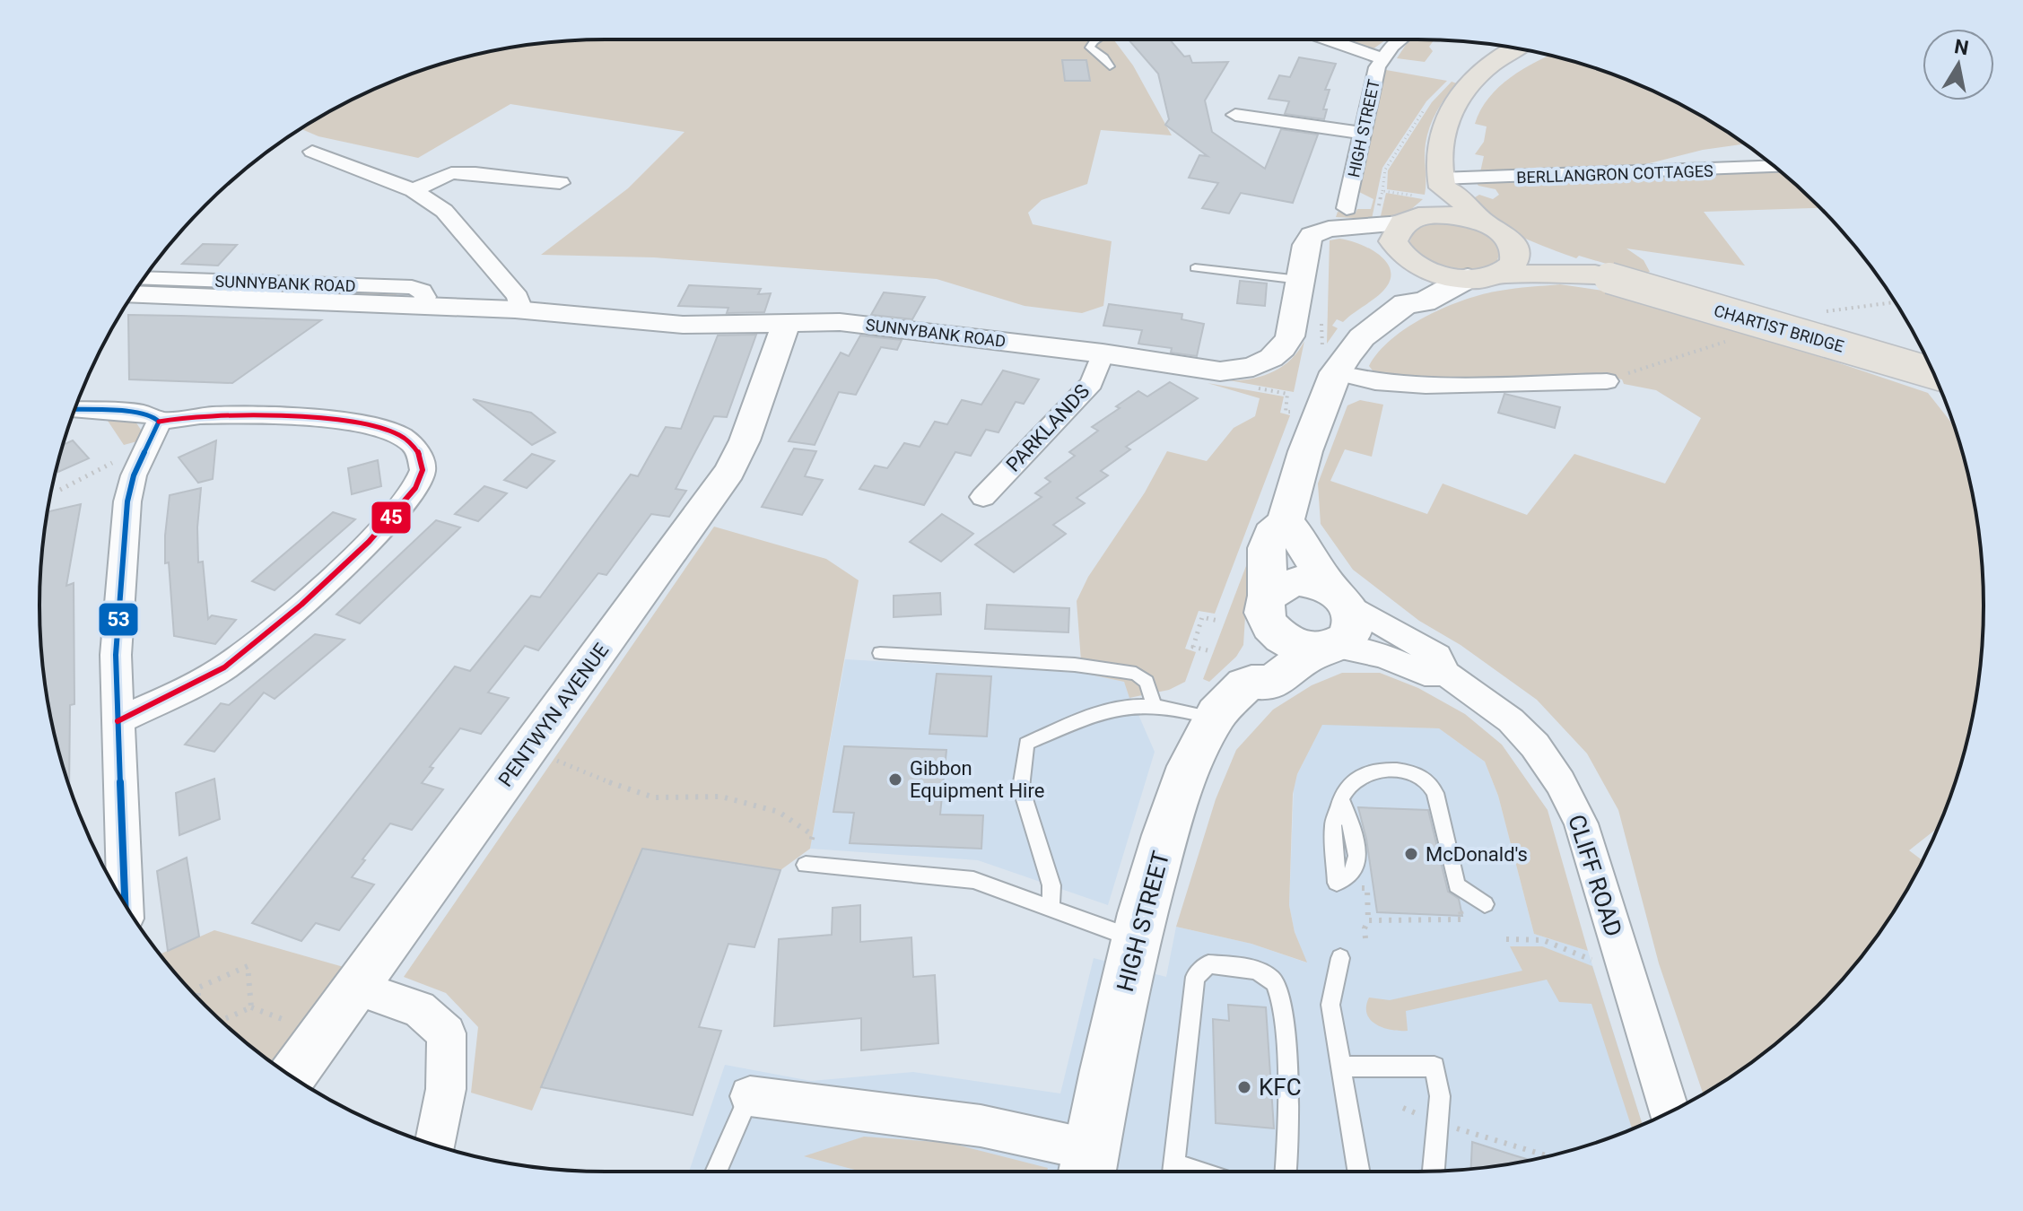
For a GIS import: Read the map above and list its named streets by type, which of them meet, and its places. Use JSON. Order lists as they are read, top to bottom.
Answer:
{
  "streets": {
    "main road": ["HIGH STREET", "CHARTIST BRIDGE"],
    "street": [
      "BERLLANGRON COTTAGES",
      "SUNNYBANK ROAD",
      "PARKLANDS",
      "PENTWYN AVENUE",
      "CLIFF ROAD"
    ]
  },
  "crossings": [
    ["HIGH STREET", "BERLLANGRON COTTAGES"],
    ["HIGH STREET", "SUNNYBANK ROAD"],
    ["BERLLANGRON COTTAGES", "SUNNYBANK ROAD"],
    ["SUNNYBANK ROAD", "PARKLANDS"],
    ["SUNNYBANK ROAD", "PENTWYN AVENUE"]
  ],
  "places": ["Gibbon Equipment Hire", "McDonald's", "KFC"],
  "lines": ["transit line 53", "transit line 45"],
  "north": "top"
}
